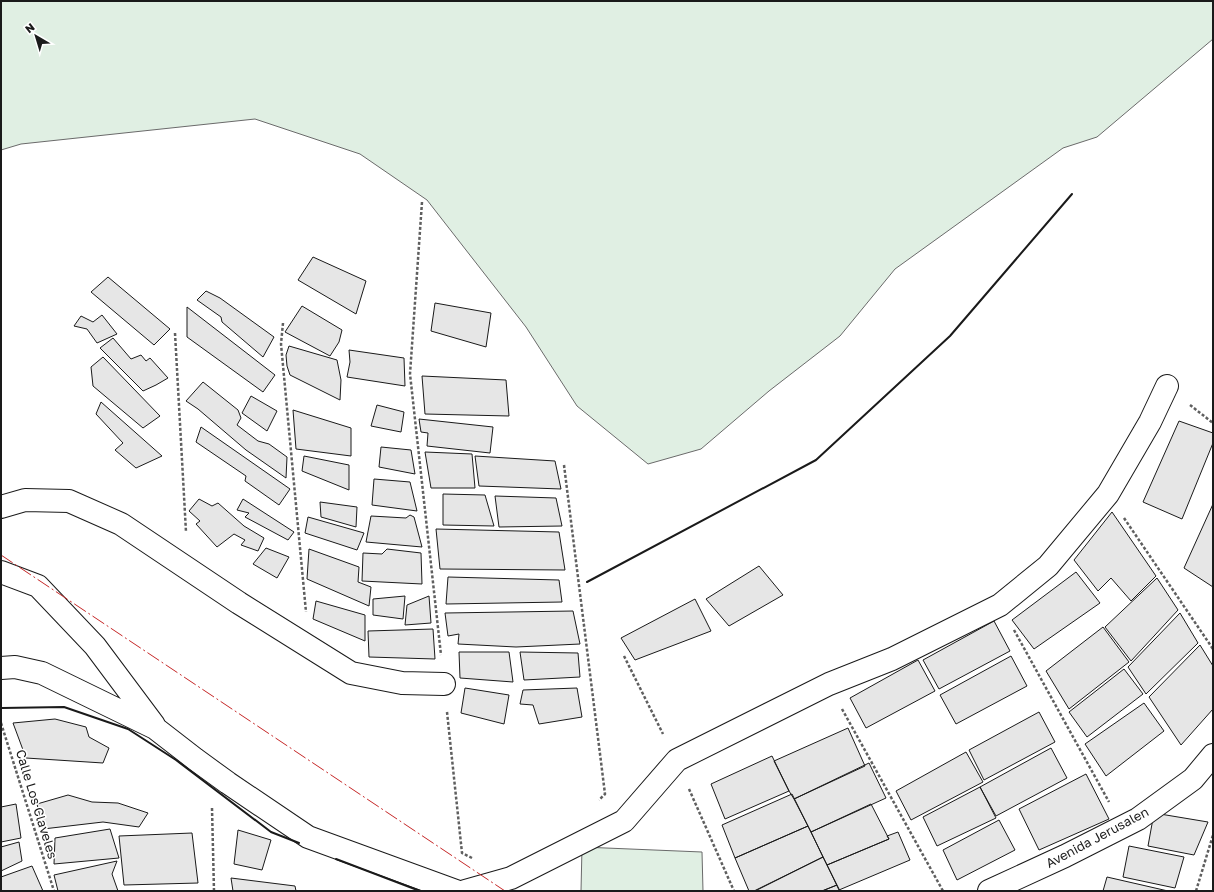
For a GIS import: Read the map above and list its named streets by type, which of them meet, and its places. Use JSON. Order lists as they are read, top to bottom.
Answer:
{
  "streets": {
    "street": ["Avenida Jerusalen"],
    "path": ["Calle Los Claveles"]
  },
  "north": "top left"
}
